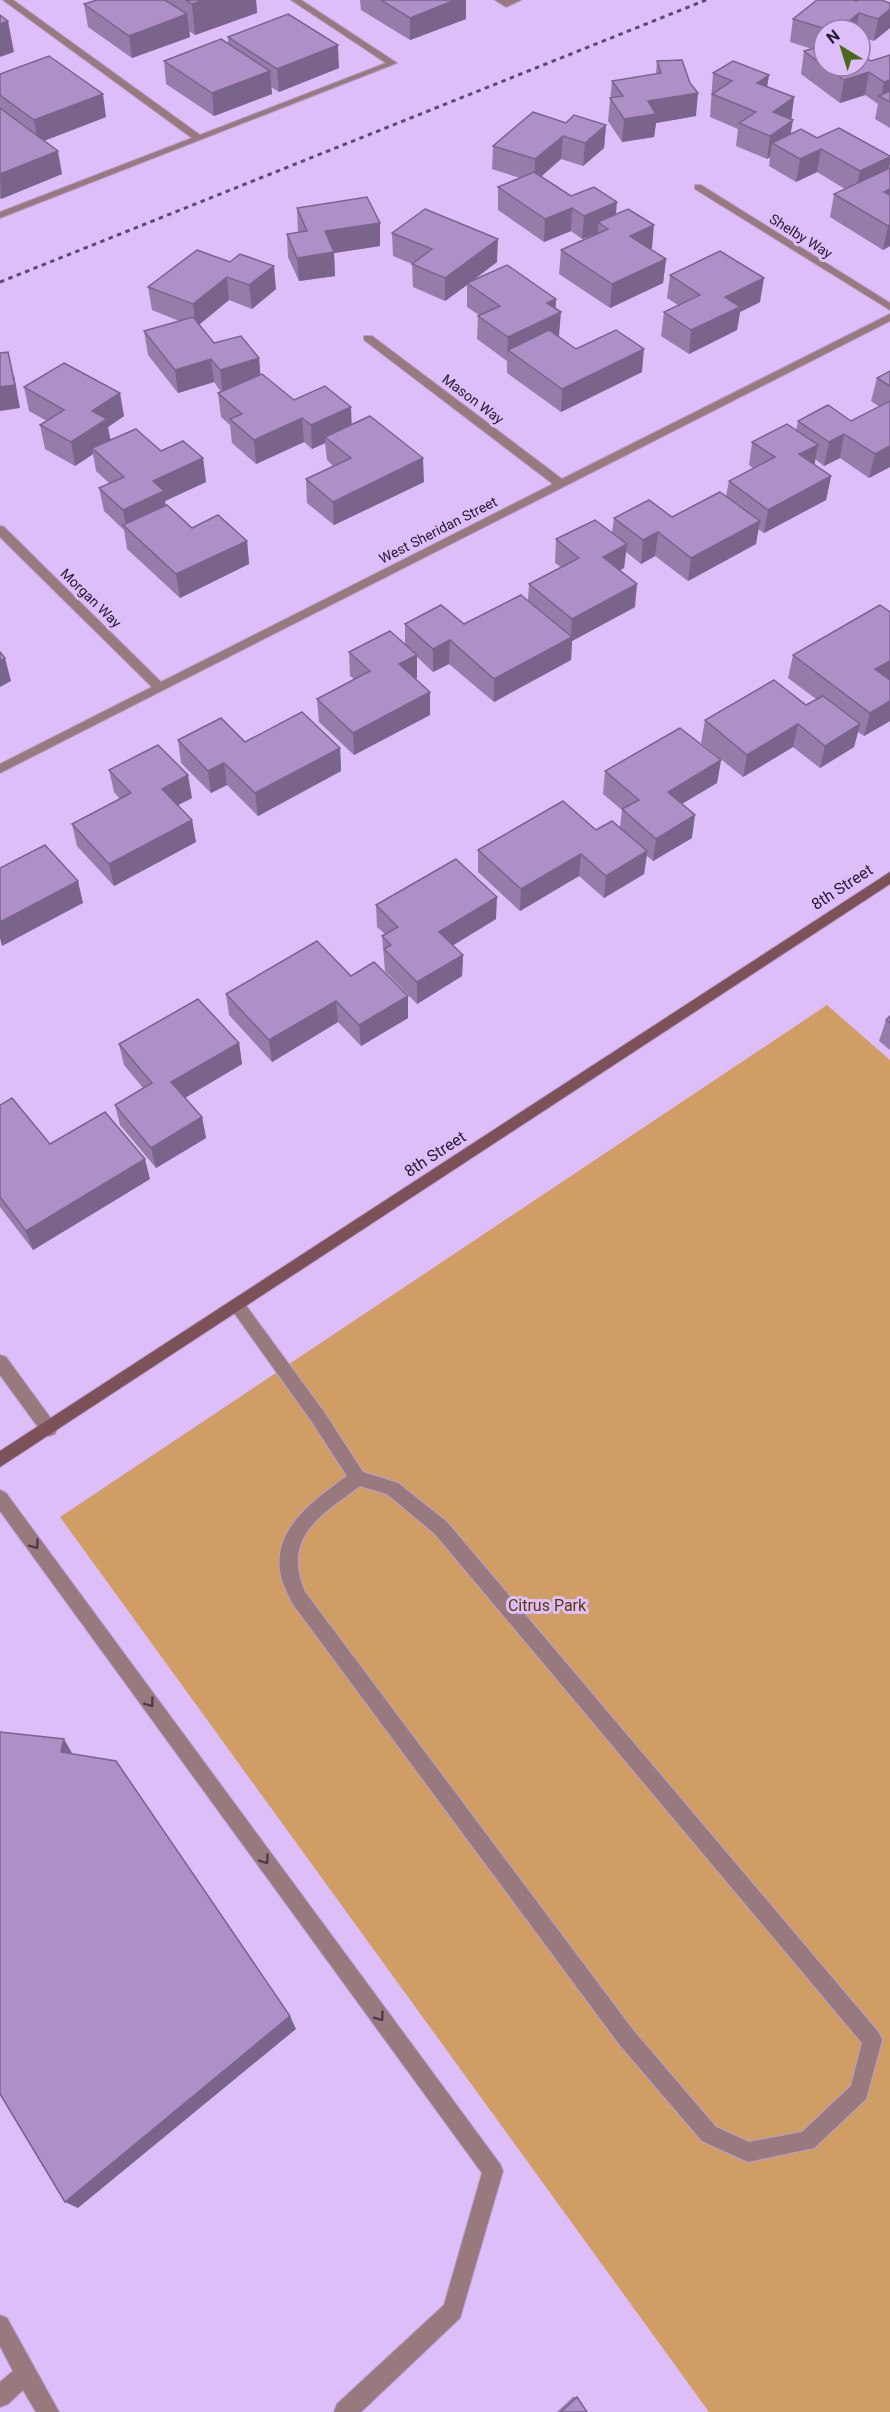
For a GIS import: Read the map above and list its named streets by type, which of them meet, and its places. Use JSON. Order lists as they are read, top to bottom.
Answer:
{
  "streets": {
    "street": [
      "Shelby Way",
      "Mason Way",
      "West Sheridan Street",
      "Morgan Way",
      "8th Street"
    ]
  },
  "crossings": [
    ["Mason Way", "West Sheridan Street"],
    ["West Sheridan Street", "Morgan Way"]
  ],
  "parks": ["Citrus Park"],
  "north": "top left"
}
